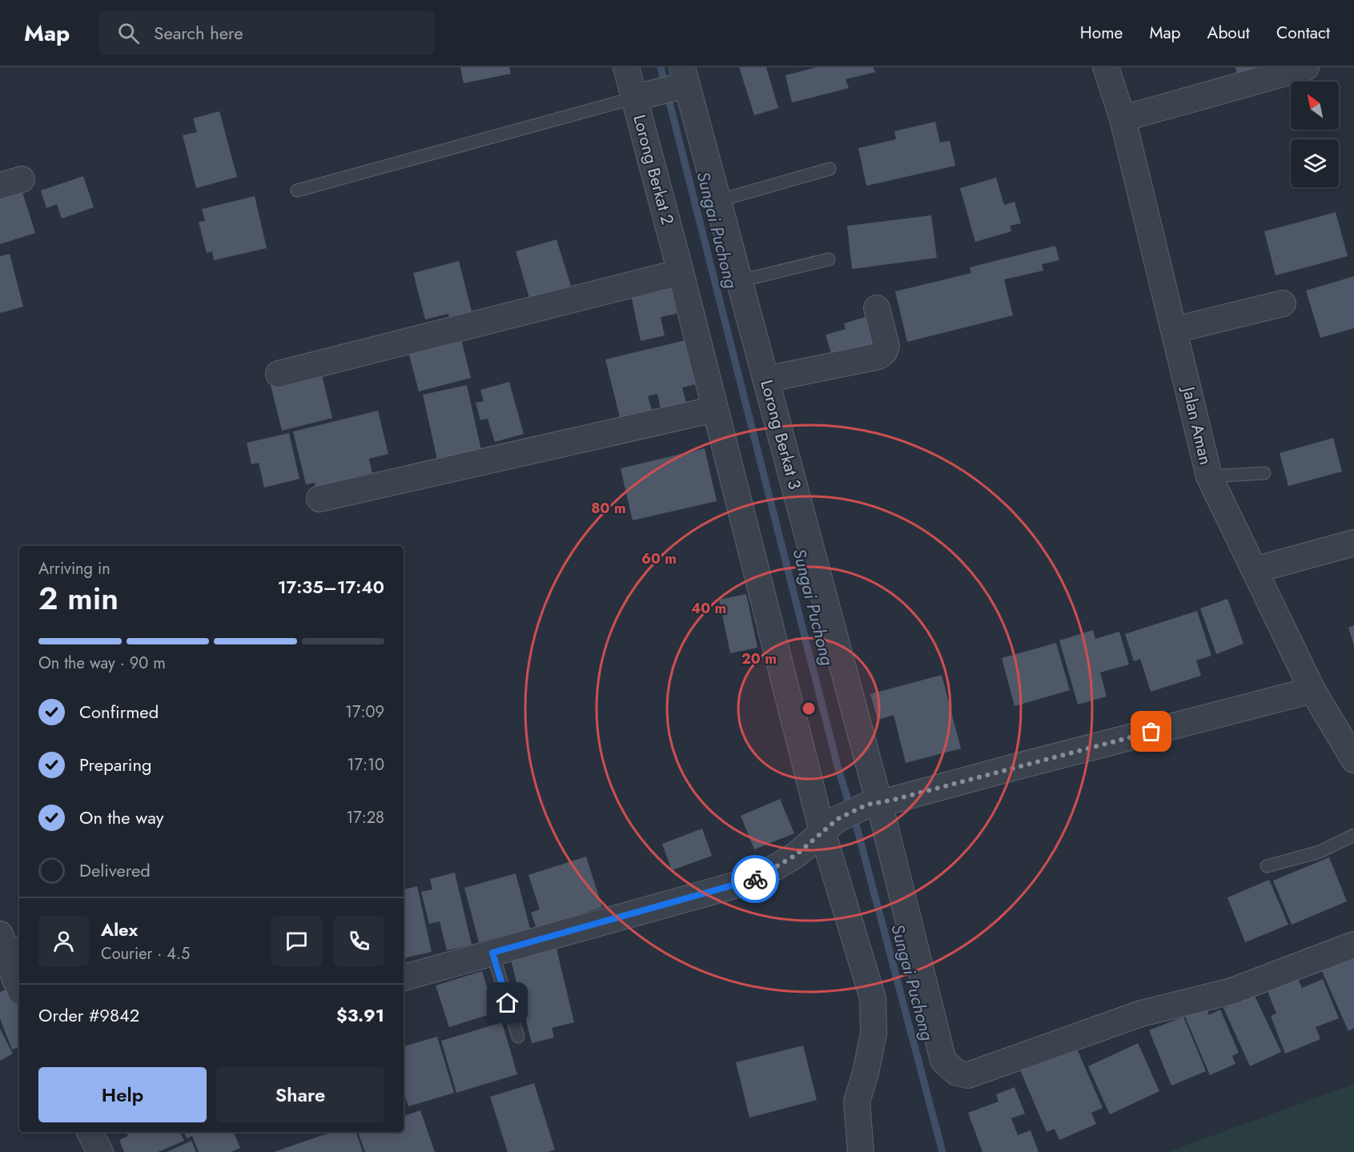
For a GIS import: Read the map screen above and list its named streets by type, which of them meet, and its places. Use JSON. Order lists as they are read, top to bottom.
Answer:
{
  "streets": {
    "street": ["Lorong Berkat 2", "Jalan Aman", "Lorong Berkat 3"]
  },
  "water": ["Sungai Puchong"],
  "north": "top left",
  "page": {
    "header": "Map",
    "search": "Search here",
    "nav": [
      "Home",
      "Map",
      "About",
      "Contact"
    ],
    "heading": ["2 min", "Arriving in", "17:35–17:40"],
    "panel": [
      "Alex",
      "Courier · 4.5",
      "Order #9842",
      "$3.91"
    ],
    "bar": "On the way · 90 m",
    "list": [
      ["Confirmed", "17:09"],
      ["Preparing", "17:10"],
      ["On the way", "17:28"],
      "Delivered"
    ],
    "buttons": ["Help", "Share"]
  },
  "rings": [
    "80 m",
    "60 m",
    "40 m",
    "20 m"
  ]
}
